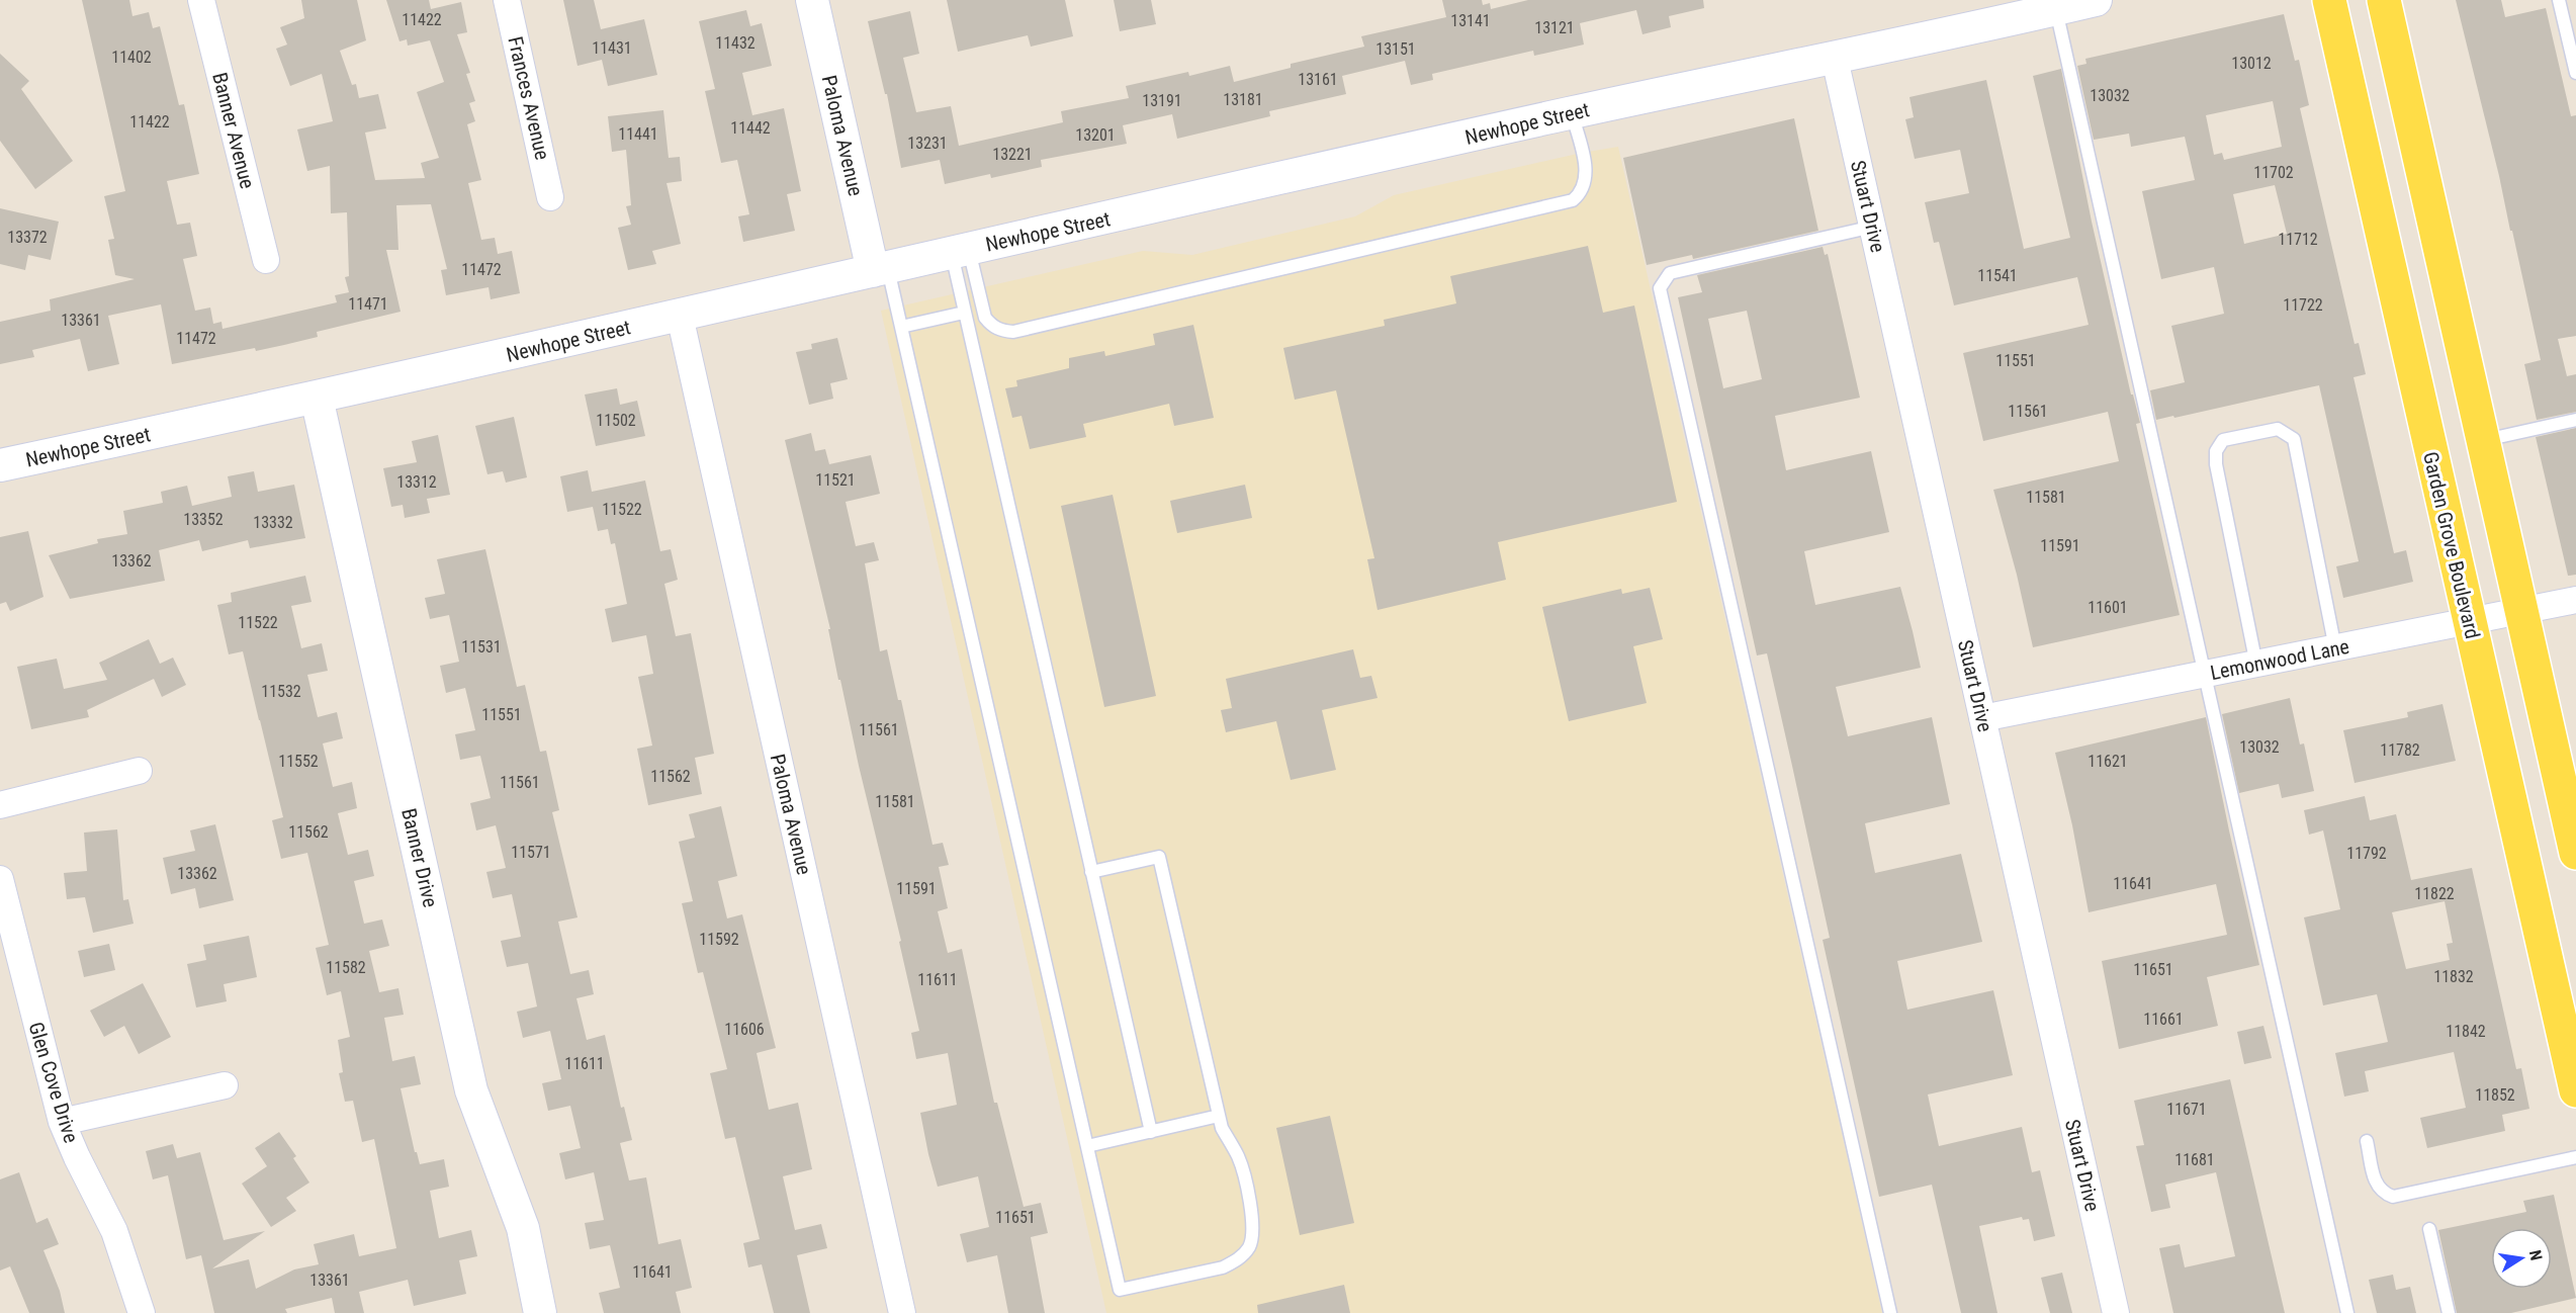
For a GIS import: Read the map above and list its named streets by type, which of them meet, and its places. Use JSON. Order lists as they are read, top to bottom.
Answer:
{
  "streets": {
    "main road": ["Garden Grove Boulevard"],
    "street": [
      "Frances Avenue",
      "Newhope Street",
      "Banner Avenue",
      "Paloma Avenue",
      "Stuart Drive",
      "Lemonwood Lane",
      "Banner Drive",
      "Glen Cove Drive"
    ]
  },
  "crossings": [
    ["Newhope Street", "Paloma Avenue"],
    ["Newhope Street", "Stuart Drive"],
    ["Newhope Street", "Banner Drive"],
    ["Stuart Drive", "Lemonwood Lane"],
    ["Garden Grove Boulevard", "Lemonwood Lane"]
  ],
  "house_numbers": [
    "11422",
    "13141",
    "13121",
    "11432",
    "11431",
    "13151",
    "11402",
    "13012",
    "13161",
    "13032",
    "13181",
    "13191",
    "11422",
    "11442",
    "11441",
    "13201",
    "13231",
    "13221",
    "11702",
    "13372",
    "11712",
    "11472",
    "11541",
    "11471",
    "11722",
    "13361",
    "11472",
    "11551",
    "11561",
    "11502",
    "11521",
    "13312",
    "11581",
    "11522",
    "13352",
    "13332",
    "11591",
    "13362",
    "11601",
    "11522",
    "11531",
    "11532",
    "11551",
    "11561",
    "13032",
    "11782",
    "11552",
    "11621",
    "11562",
    "11561",
    "11581",
    "11562",
    "11571",
    "11792",
    "13362",
    "11641",
    "11591",
    "11822",
    "11592",
    "11582",
    "11651",
    "11832",
    "11611",
    "11661",
    "11606",
    "11842",
    "11611",
    "11852",
    "11671",
    "11681",
    "11651",
    "11641",
    "13361"
  ],
  "north": "right"
}
